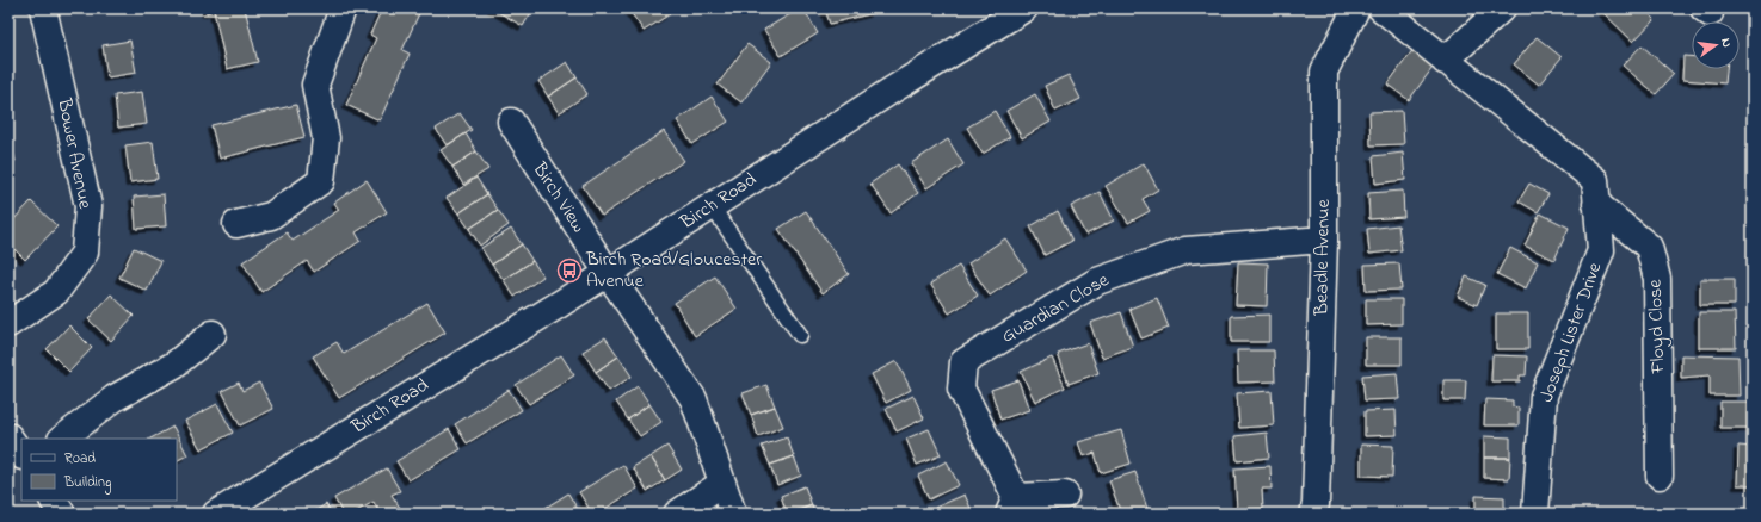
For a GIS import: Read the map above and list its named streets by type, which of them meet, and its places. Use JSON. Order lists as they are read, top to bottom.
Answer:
{
  "streets": {
    "street": [
      "Bower Avenue",
      "Birch View",
      "Birch Road",
      "Beadle Avenue",
      "Guardian Close",
      "Floyd Close",
      "Joseph Lister Drive"
    ]
  },
  "crossings": [
    ["Birch View", "Birch Road"],
    ["Beadle Avenue", "Guardian Close"],
    ["Floyd Close", "Joseph Lister Drive"]
  ],
  "places": {
    "bus stop": ["Birch Road/Gloucester Avenue"]
  },
  "legend": ["Road", "Building"],
  "north": "right"
}
